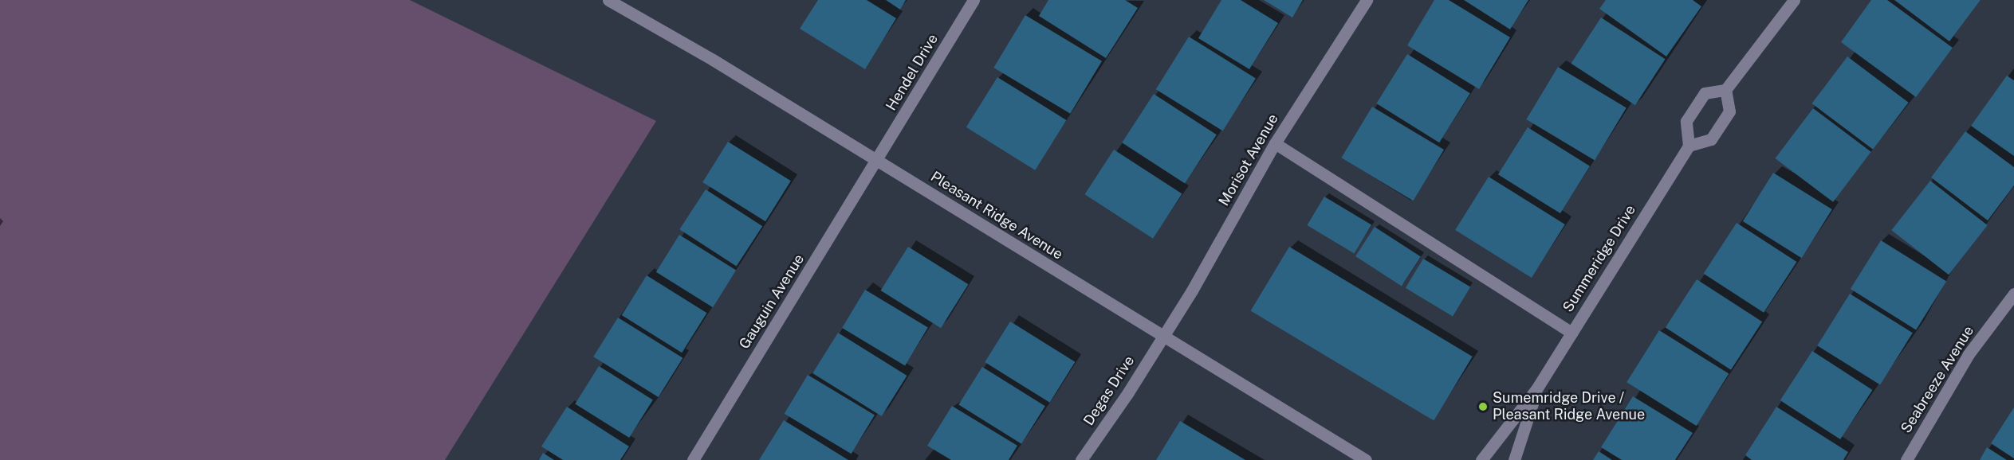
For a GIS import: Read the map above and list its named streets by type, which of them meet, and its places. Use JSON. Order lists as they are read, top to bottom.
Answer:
{
  "streets": {
    "street": [
      "Hendel Drive",
      "Morisot Avenue",
      "Pleasant Ridge Avenue",
      "Summeridge Drive",
      "Gauguin Avenue",
      "Seabreeze Avenue",
      "Degas Drive"
    ]
  },
  "crossings": [
    ["Hendel Drive", "Pleasant Ridge Avenue"],
    ["Hendel Drive", "Gauguin Avenue"],
    ["Morisot Avenue", "Pleasant Ridge Avenue"],
    ["Morisot Avenue", "Degas Drive"],
    ["Pleasant Ridge Avenue", "Gauguin Avenue"],
    ["Pleasant Ridge Avenue", "Degas Drive"]
  ],
  "places": ["Sumemridge Drive / Pleasant Ridge Avenue"]
}
